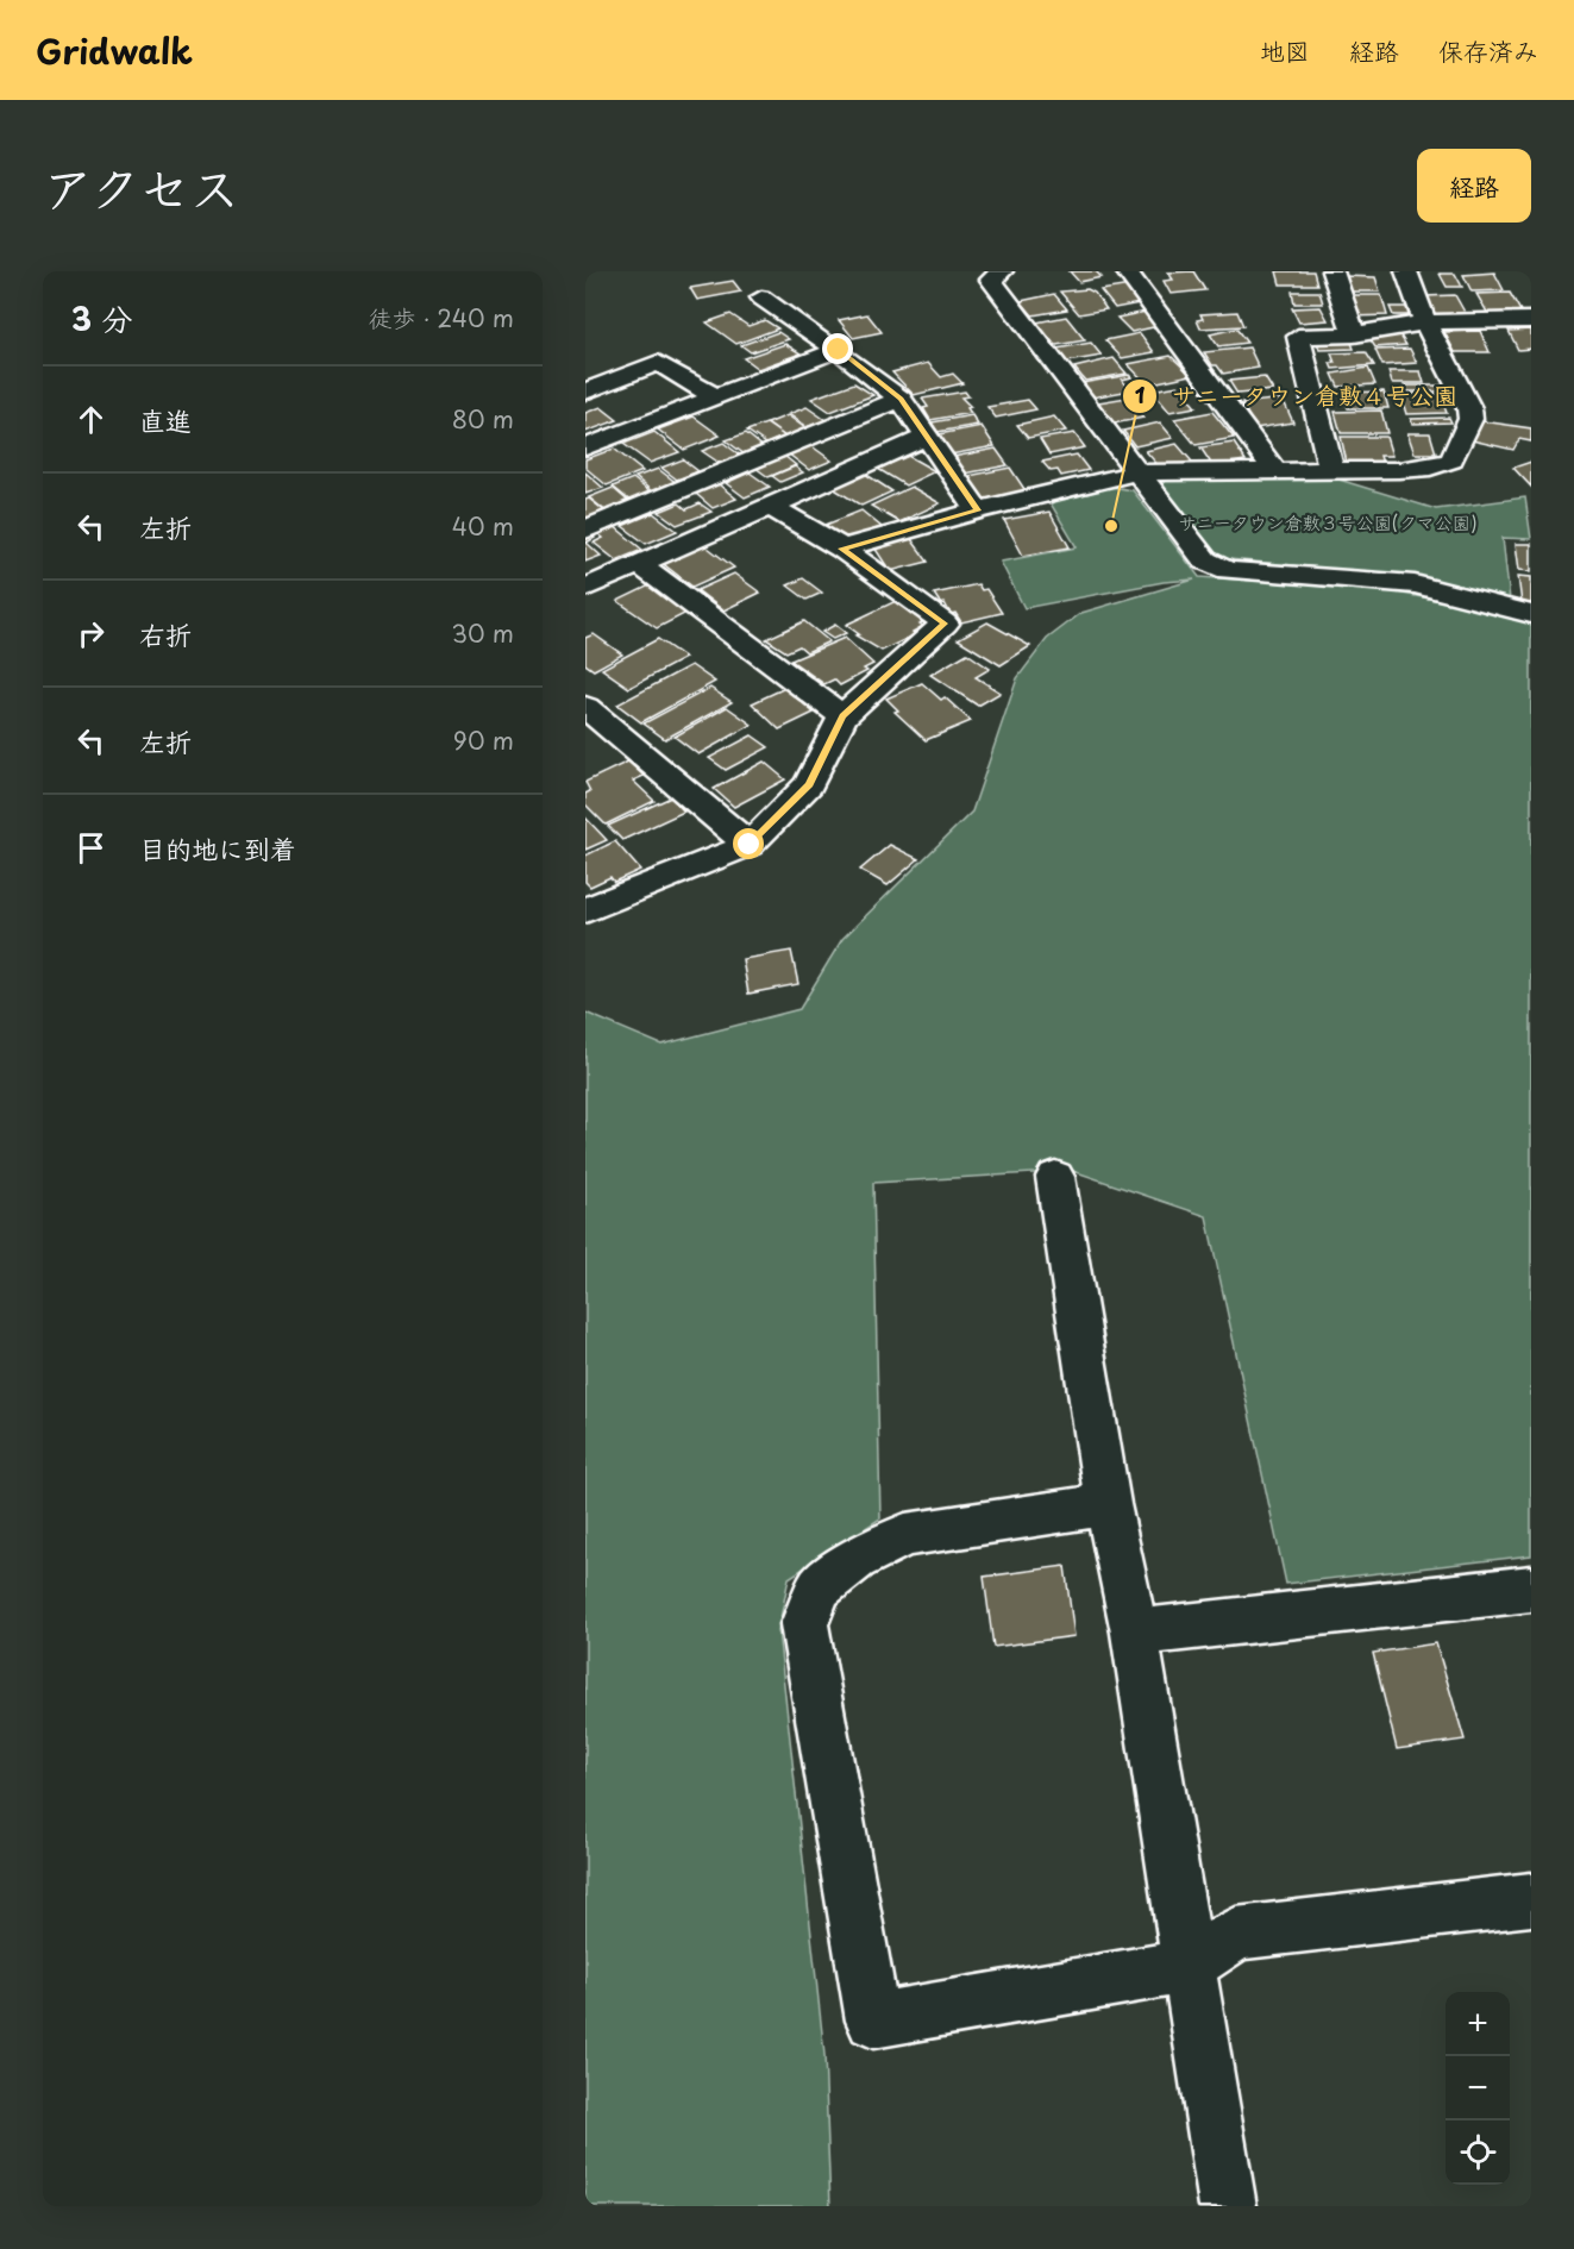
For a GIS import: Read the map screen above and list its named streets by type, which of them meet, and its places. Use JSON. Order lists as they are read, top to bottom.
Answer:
{
  "parks": ["サニータウン倉敷３号公園(クマ公園)"],
  "places": ["サニータウン倉敷４号公園"],
  "page": {
    "header": "Gridwalk",
    "nav": ["地図", "経路", "保存済み"],
    "title": "アクセス",
    "buttons": "経路",
    "heading": ["3 分", "徒歩 · 240 m"],
    "list": [
      ["直進", "80 m"],
      ["左折", "40 m"],
      ["右折", "30 m"],
      ["左折", "90 m"],
      "目的地に到着"
    ],
    "map_buttons": ["+", "−"]
  }
}
